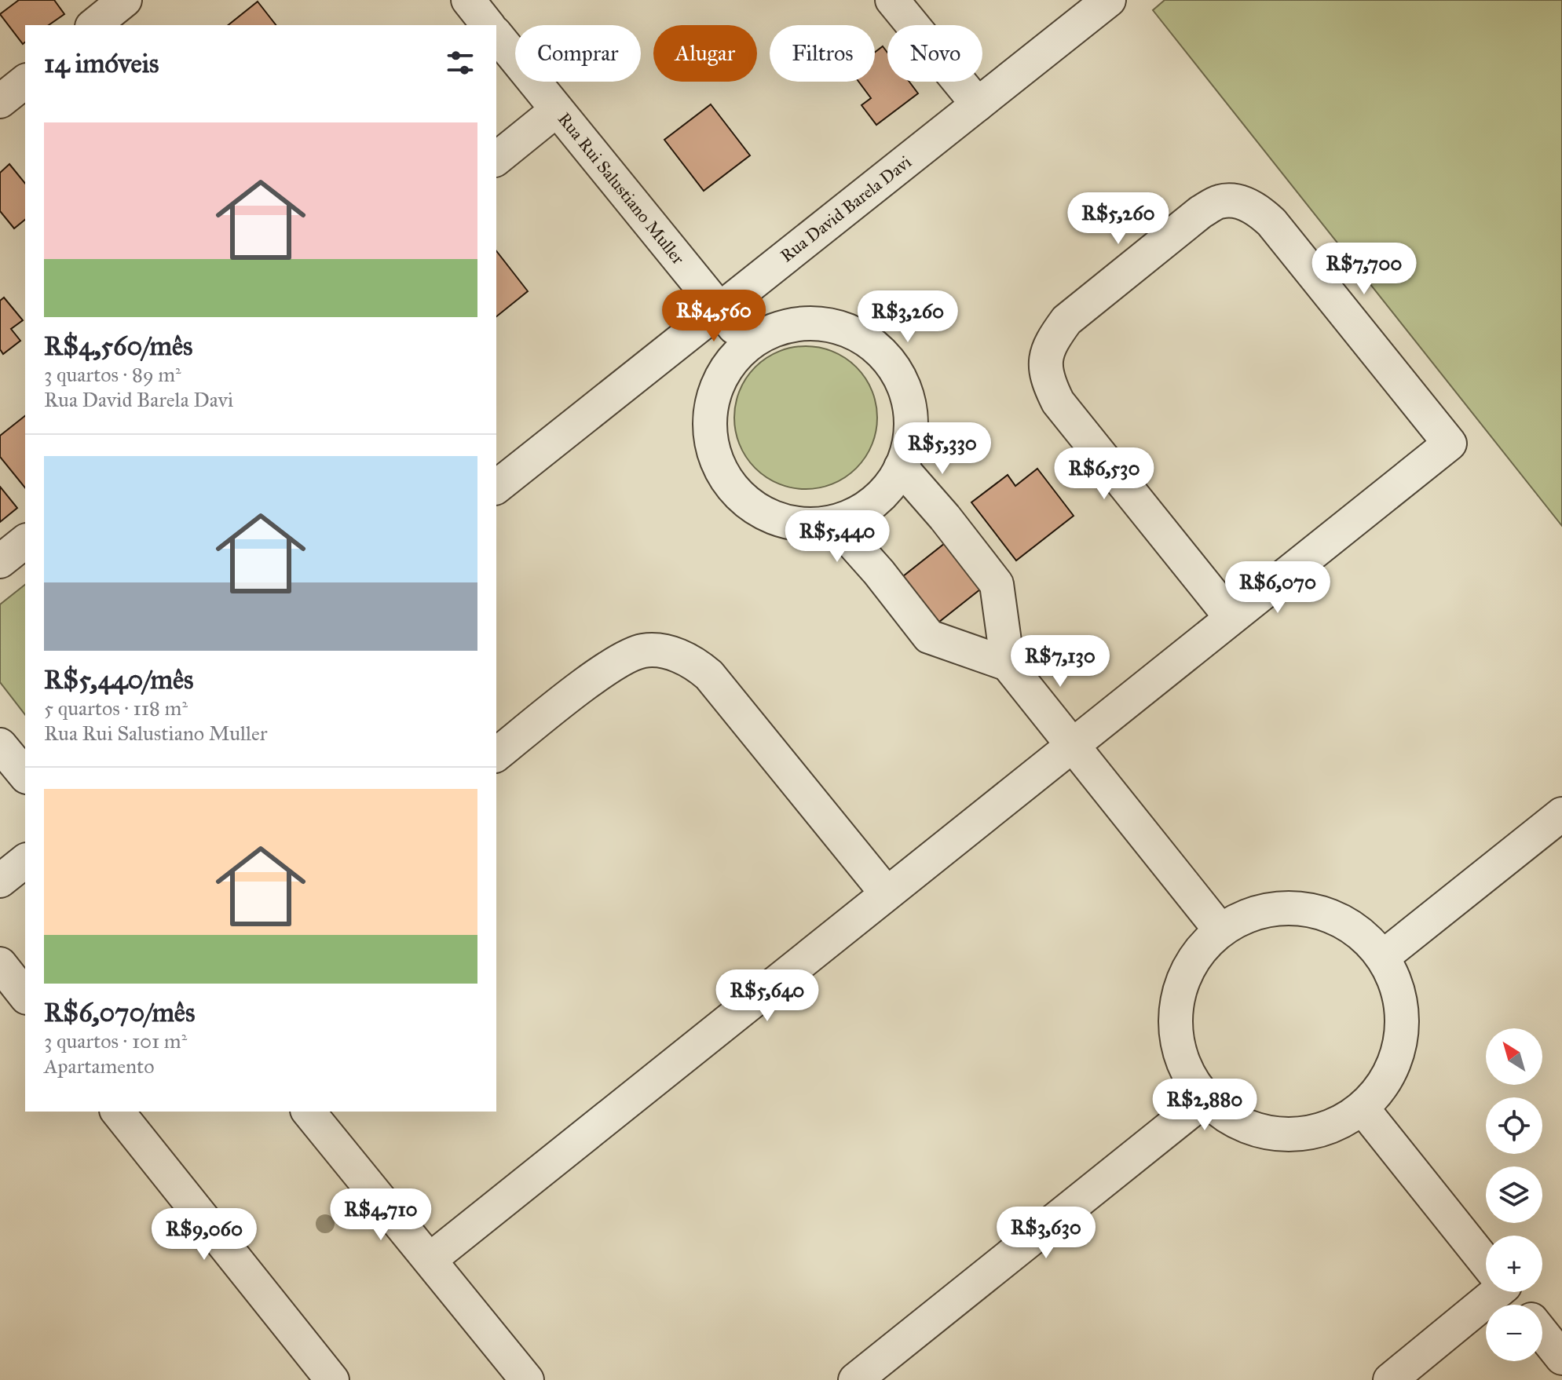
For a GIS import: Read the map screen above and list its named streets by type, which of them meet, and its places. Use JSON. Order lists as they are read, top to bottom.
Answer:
{
  "streets": {
    "street": ["Rua Rui Salustiano Muller", "Rua David Barela Davi"]
  },
  "crossings": [
    ["Rua Rui Salustiano Muller", "Rua David Barela Davi"]
  ],
  "north": "top left",
  "page": {
    "chip": [
      "Comprar",
      "Alugar",
      "Filtros",
      "Novo"
    ],
    "heading": "14 imóveis",
    "list": [
      {
        "name": "R$4,560/mês",
        "note": "3 quartos · 89 m² · Rua David Barela Davi"
      },
      {
        "name": "R$5,440/mês",
        "note": "5 quartos · 118 m² · Rua Rui Salustiano Muller"
      },
      {
        "name": "R$6,070/mês",
        "note": "3 quartos · 101 m² · Apartamento"
      }
    ],
    "price": [
      "R$5,260",
      "R$7,700",
      "R$4,560",
      "R$3,260",
      "R$5,330",
      "R$6,530",
      "R$5,440",
      "R$6,070",
      "R$7,130",
      "R$5,640",
      "R$2,880",
      "R$4,710",
      "R$3,630",
      "R$9,060"
    ],
    "map_buttons": ["+", "−"]
  }
}
